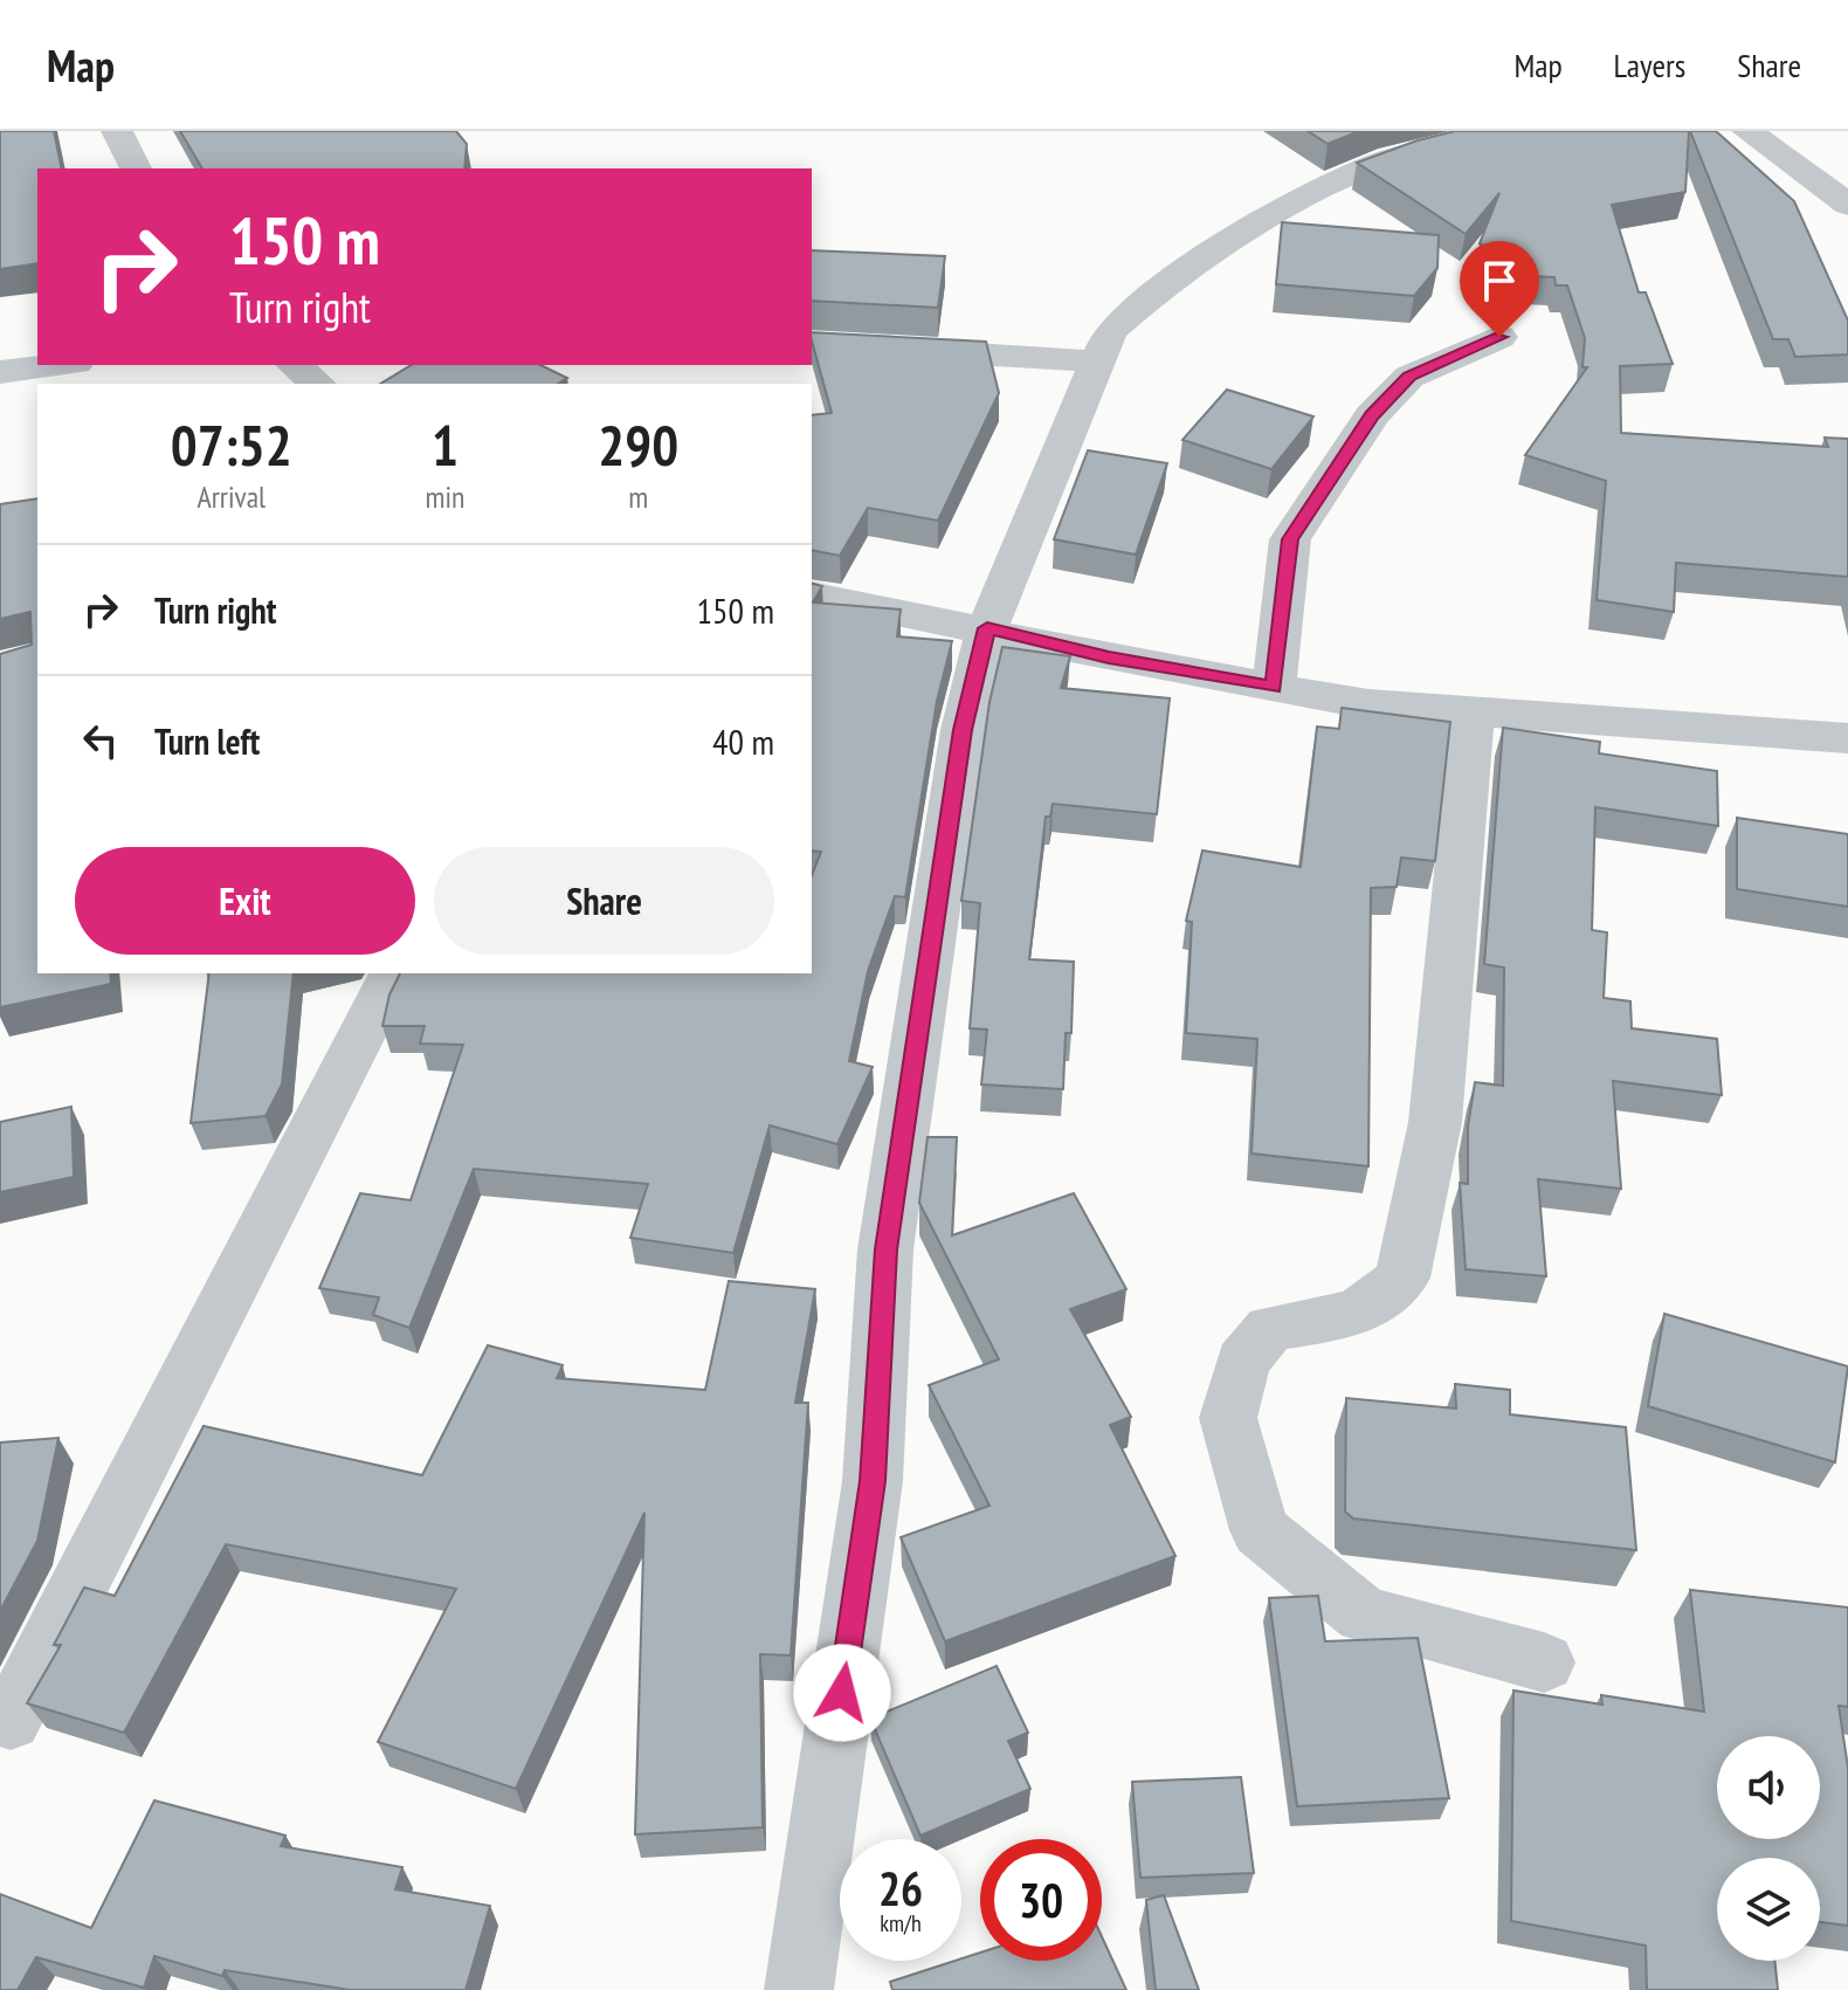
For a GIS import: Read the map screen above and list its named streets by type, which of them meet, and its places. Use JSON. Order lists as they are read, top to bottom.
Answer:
{
  "page": {
    "header": "Map",
    "nav": ["Map", "Layers", "Share"],
    "turn": ["150 m", "Turn right"],
    "eta": [
      "07:52",
      "Arrival",
      "1",
      "min",
      "290",
      "m"
    ],
    "list": [
      {
        "name": "Turn right",
        "value": "150 m"
      },
      {
        "name": "Turn left",
        "value": "40 m"
      }
    ],
    "buttons": ["Exit", "Share"],
    "speed": "26 km/h",
    "limit": "30"
  }
}
